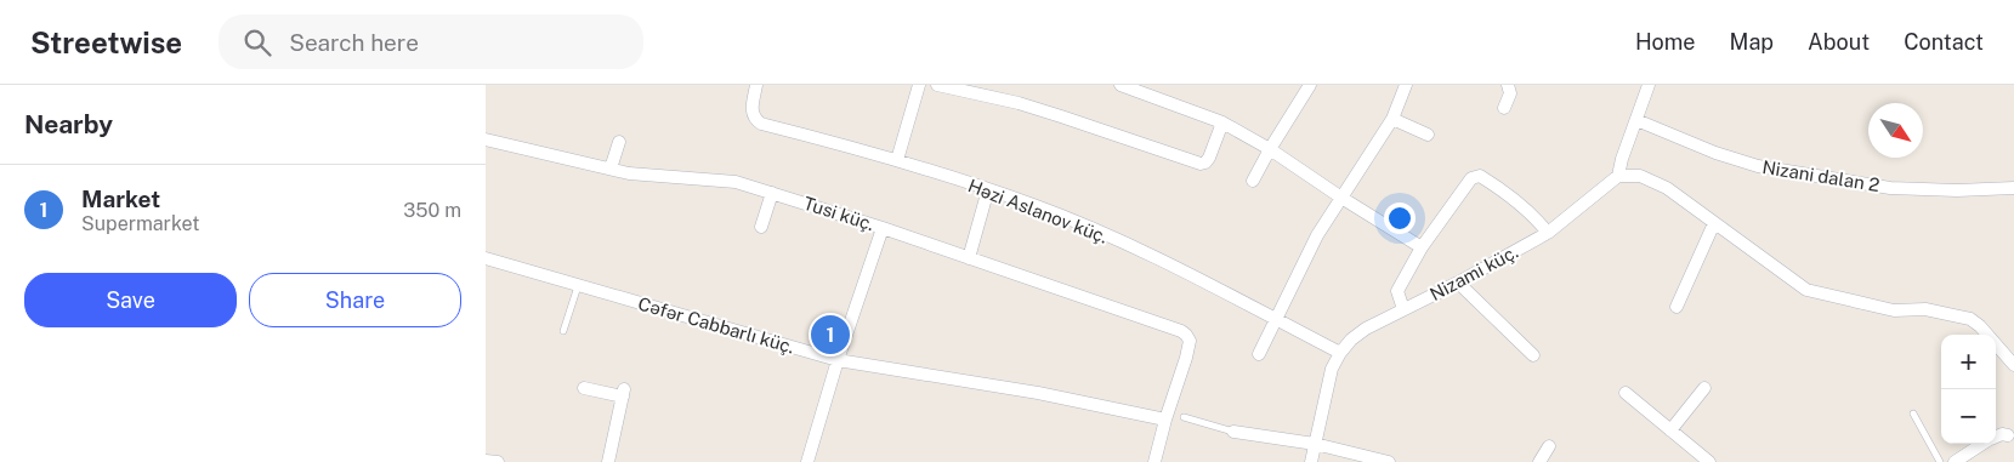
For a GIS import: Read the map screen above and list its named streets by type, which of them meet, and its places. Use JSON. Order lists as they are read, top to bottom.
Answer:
{
  "streets": {
    "street": [
      "Nizani dalan 2",
      "Həzi Aslanov küç.",
      "Tusi küç.",
      "Nizami küç.",
      "Cəfər Cabbarlı küç."
    ]
  },
  "crossings": [
    ["Həzi Aslanov küç.", "Nizami küç."],
    ["Tusi küç.", "Cəfər Cabbarlı küç."]
  ],
  "north": "bottom right",
  "page": {
    "header": "Streetwise",
    "search": "Search here",
    "nav": [
      "Home",
      "Map",
      "About",
      "Contact"
    ],
    "heading": "Nearby",
    "list": [
      {
        "mark": "1",
        "name": "Market",
        "note": "Supermarket",
        "value": "350 m"
      }
    ],
    "buttons": ["Save", "Share"],
    "pins": "1",
    "map_buttons": ["+", "−"]
  }
}
